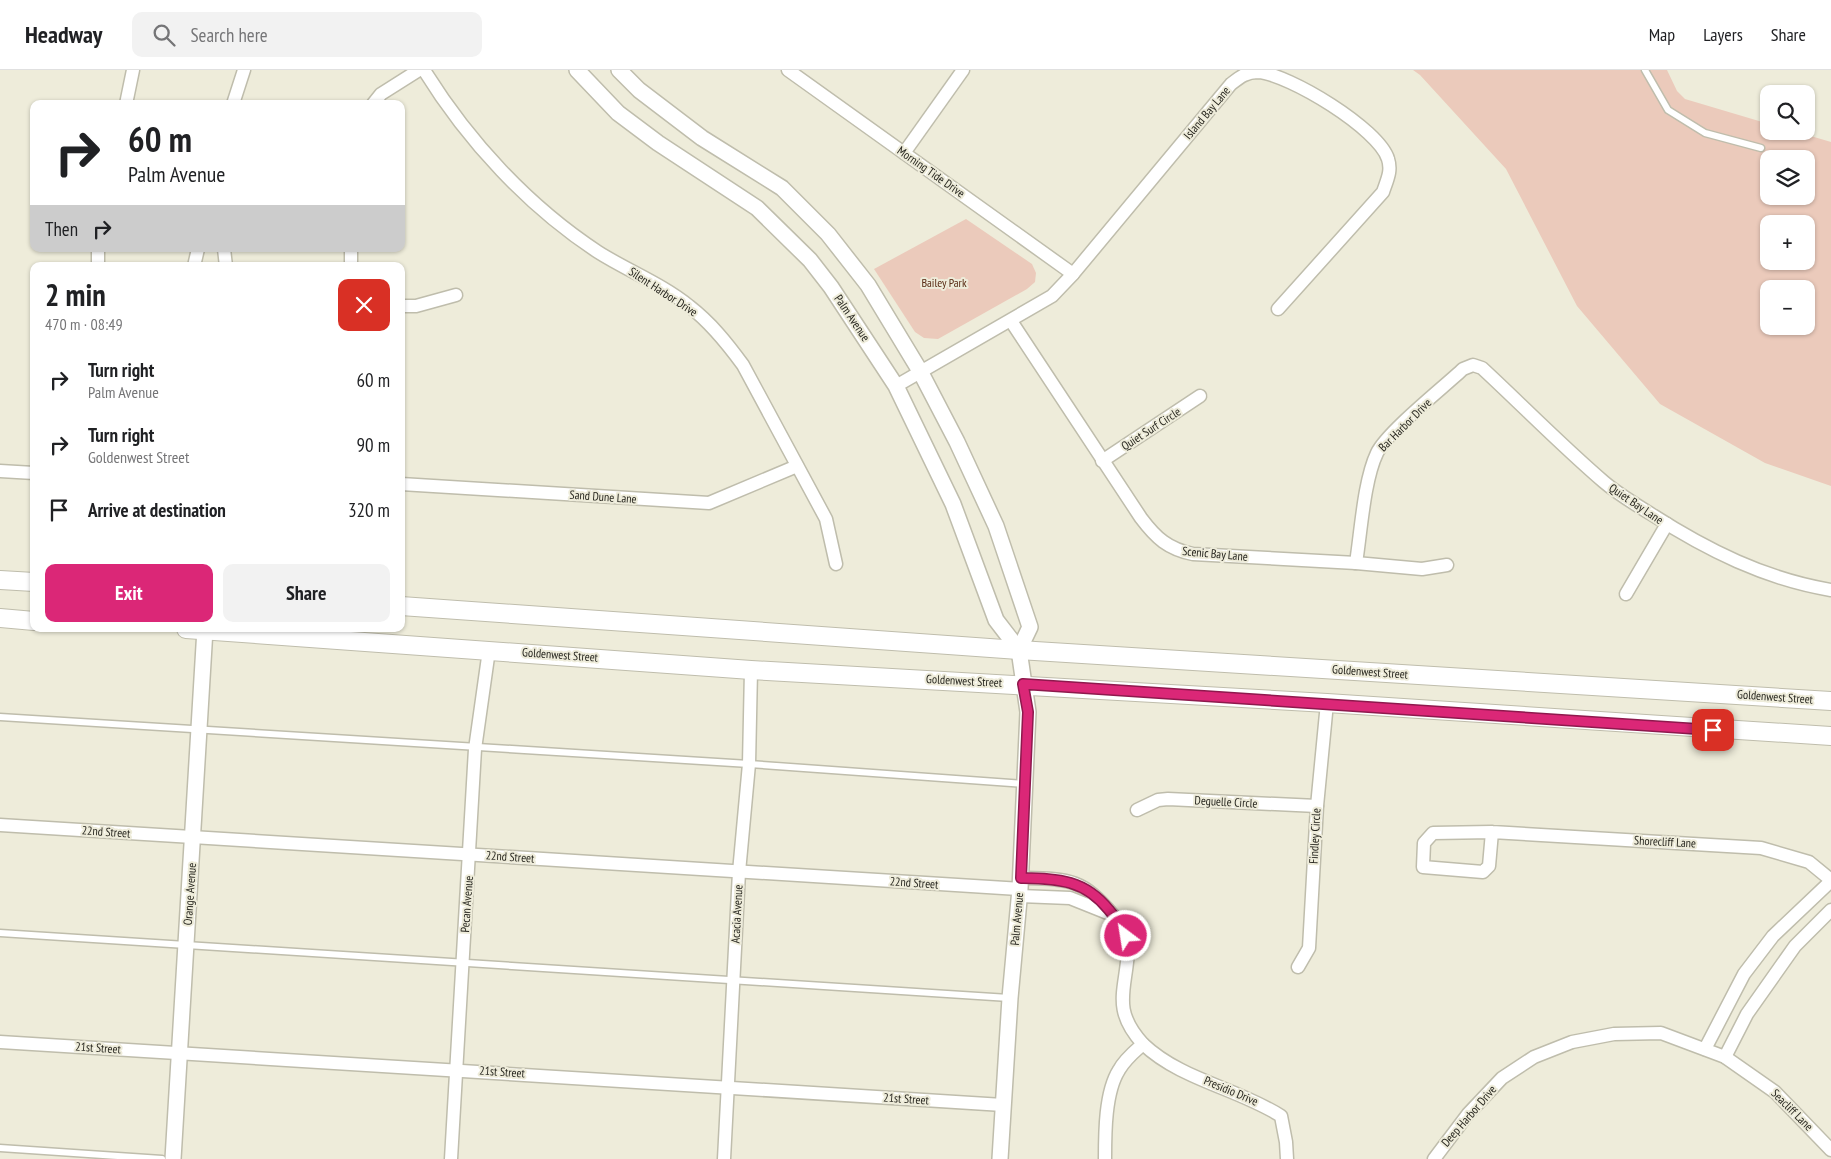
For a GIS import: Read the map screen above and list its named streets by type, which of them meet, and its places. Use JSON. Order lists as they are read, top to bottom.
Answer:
{
  "streets": {
    "main road": ["Goldenwest Street"],
    "street": [
      "Island Bay Lane",
      "Morning Tide Drive",
      "Silent Harbor Drive",
      "Palm Avenue",
      "Bar Harbor Drive",
      "Quiet Surf Circle",
      "Sand Dune Lane",
      "Quiet Bay Lane",
      "Scenic Bay Lane",
      "Deguelle Circle",
      "22nd Street",
      "Findley Circle",
      "Shorecliff Lane",
      "Orange Avenue",
      "Pecan Avenue",
      "Acacia Avenue",
      "21st Street",
      "Presidio Drive",
      "Seacliff Lane",
      "Deep Harbor Drive"
    ]
  },
  "crossings": [
    ["Island Bay Lane", "Morning Tide Drive"],
    ["Island Bay Lane", "Palm Avenue"],
    ["Island Bay Lane", "Scenic Bay Lane"],
    ["Silent Harbor Drive", "Sand Dune Lane"],
    ["Palm Avenue", "Goldenwest Street"],
    ["Palm Avenue", "22nd Street"],
    ["Palm Avenue", "21st Street"],
    ["Bar Harbor Drive", "Quiet Bay Lane"],
    ["Bar Harbor Drive", "Scenic Bay Lane"],
    ["Quiet Surf Circle", "Scenic Bay Lane"],
    ["Goldenwest Street", "Findley Circle"],
    ["Goldenwest Street", "Pecan Avenue"],
    ["Goldenwest Street", "Acacia Avenue"],
    ["Deguelle Circle", "Findley Circle"],
    ["22nd Street", "Orange Avenue"],
    ["22nd Street", "Pecan Avenue"],
    ["22nd Street", "Acacia Avenue"],
    ["Orange Avenue", "21st Street"],
    ["Pecan Avenue", "21st Street"],
    ["Acacia Avenue", "21st Street"],
    ["Seacliff Lane", "Deep Harbor Drive"]
  ],
  "parks": ["Bailey Park"],
  "page": {
    "header": "Headway",
    "search": "Search here",
    "nav": ["Map", "Layers", "Share"],
    "map_buttons": ["+", "−"],
    "turn": ["60 m", "Palm Avenue"],
    "then": "Then",
    "heading": ["2 min", "470 m · 08:49"],
    "list": [
      {
        "name": "Turn right",
        "note": "Palm Avenue",
        "value": "60 m"
      },
      {
        "name": "Turn right",
        "note": "Goldenwest Street",
        "value": "90 m"
      },
      {
        "name": "Arrive at destination",
        "value": "320 m"
      }
    ],
    "buttons": ["Exit", "Share"]
  }
}
